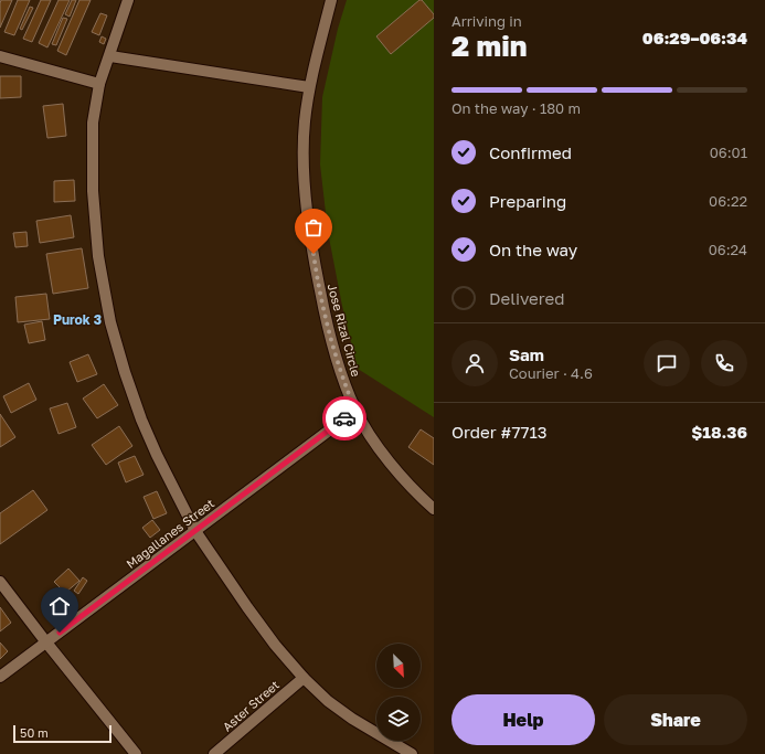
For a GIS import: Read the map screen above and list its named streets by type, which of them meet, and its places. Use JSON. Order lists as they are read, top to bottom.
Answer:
{
  "streets": {
    "street": ["Jose Rizal Circle", "Magallanes Street", "Aster Street"]
  },
  "crossings": [
    ["Jose Rizal Circle", "Magallanes Street"]
  ],
  "districts": ["Purok 3"],
  "scale_bar": "50 m",
  "north": "bottom right",
  "page": {
    "heading": ["2 min", "Arriving in", "06:29–06:34"],
    "panel": [
      "Sam",
      "Courier · 4.6",
      "Order #7713",
      "$18.36"
    ],
    "bar": "On the way · 180 m",
    "list": [
      ["Confirmed", "06:01"],
      ["Preparing", "06:22"],
      ["On the way", "06:24"],
      "Delivered"
    ],
    "buttons": ["Help", "Share"],
    "scale": "50 m"
  }
}
